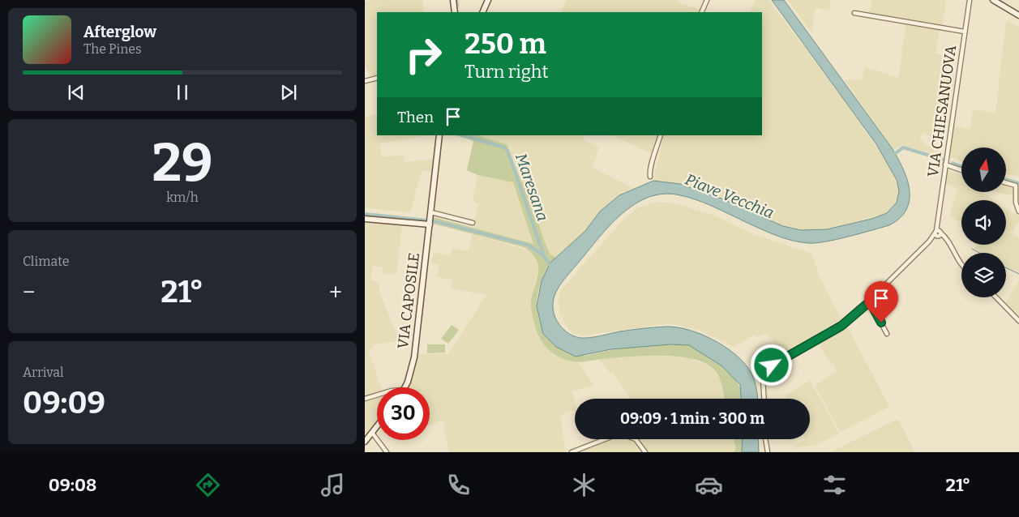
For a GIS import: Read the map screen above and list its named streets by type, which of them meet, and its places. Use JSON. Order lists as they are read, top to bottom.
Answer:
{
  "streets": {
    "street": ["VIA CHIESANUOVA", "VIA CAPOSILE"]
  },
  "water": ["Maresana", "Piave Vecchia"],
  "north": "top",
  "page": {
    "turn": ["250 m", "Turn right"],
    "song": ["Afterglow", "The Pines"],
    "then": "Then",
    "tile": [
      ["29", "km/h"],
      "Climate",
      ["Arrival", "09:09"]
    ],
    "heat": ["−", "21°", "+"],
    "limit": "30",
    "trip": "09:09 · 1 min · 300 m",
    "tabs": ["09:08", "21°"]
  }
}
